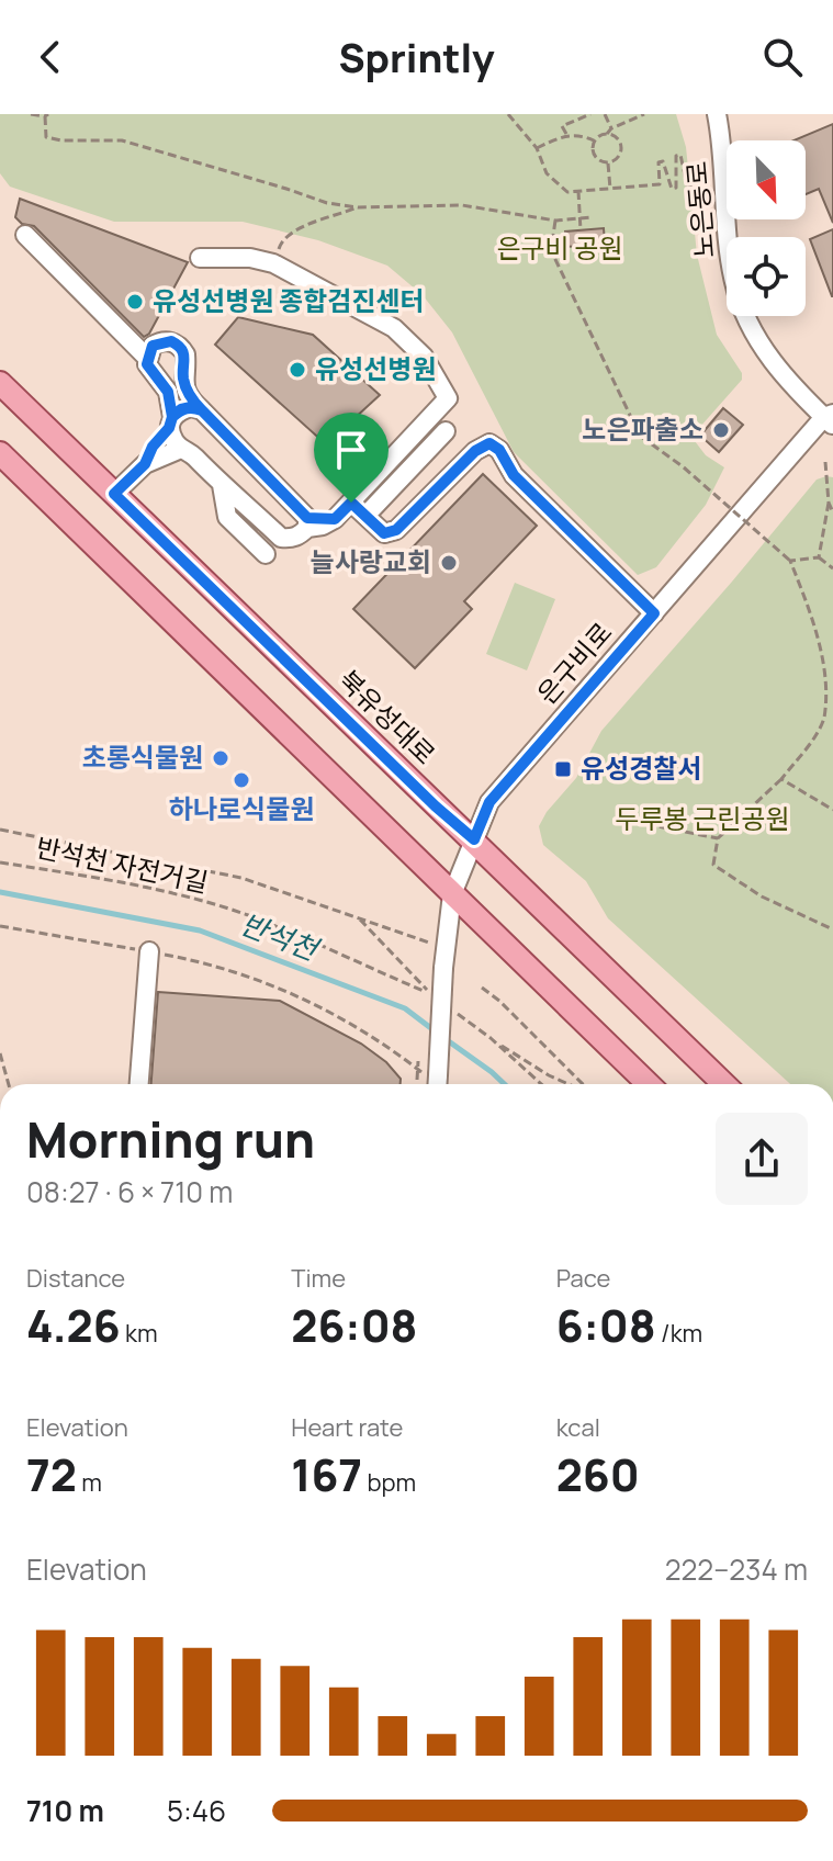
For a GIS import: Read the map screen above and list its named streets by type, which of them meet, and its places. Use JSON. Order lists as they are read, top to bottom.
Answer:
{
  "streets": {
    "main road": ["북유성대로"],
    "street": ["노은동로", "은구비로"],
    "path": ["반석천 자전거길"]
  },
  "crossings": [
    ["노은동로", "은구비로"],
    ["은구비로", "북유성대로"]
  ],
  "water": ["반석천"],
  "parks": ["은구비 공원", "두루봉 근린공원"],
  "places": {
    "other": [
      "유성선병원 종합검진센터",
      "유성선병원",
      "노은파출소",
      "늘사랑교회",
      "초롱식물원",
      "하나로식물원"
    ],
    "transit": ["유성경찰서"]
  },
  "north": "bottom right",
  "page": {
    "header": "Sprintly",
    "heading": ["Morning run", "08:27 · 6 × 710 m"],
    "stats": [
      ["Distance", "4.26 km"],
      ["Time", "26:08"],
      ["Pace", "6:08 /km"],
      ["Elevation", "72 m"],
      ["Heart rate", "167 bpm"],
      ["kcal", "260"]
    ],
    "chart": ["Elevation", "222–234 m"],
    "list": [
      {
        "name": "710 m",
        "note": "5:46"
      }
    ]
  }
}
